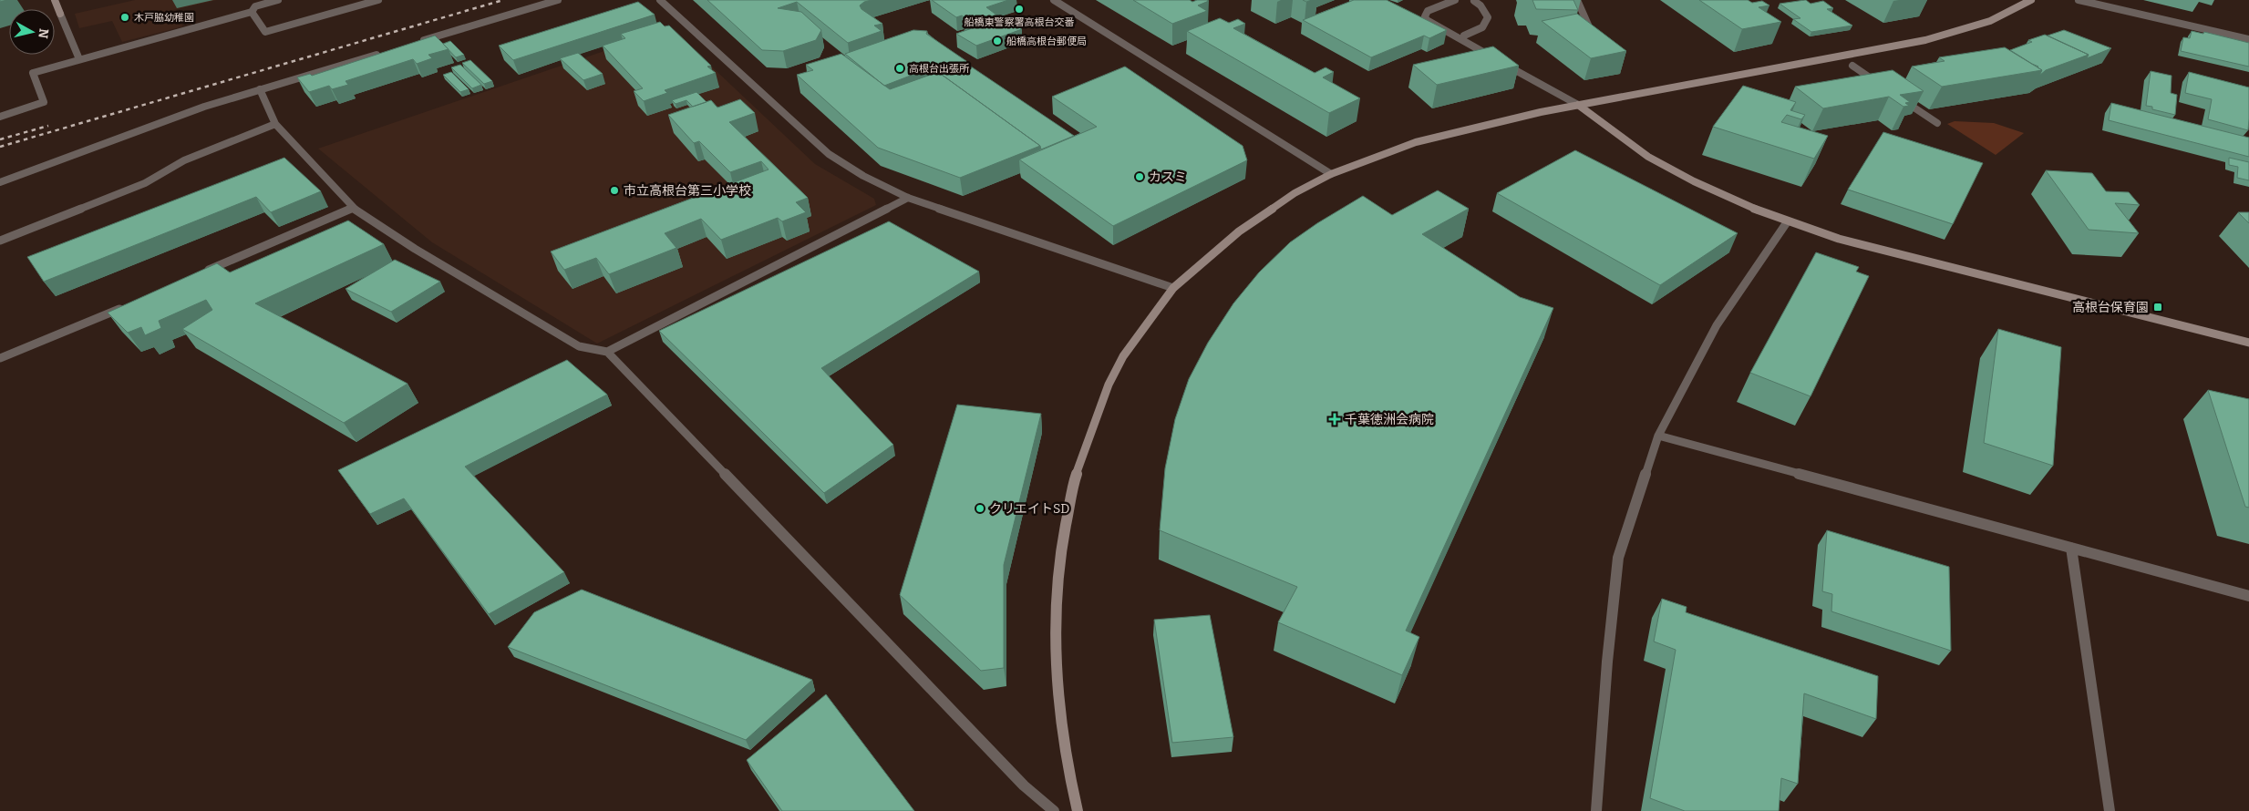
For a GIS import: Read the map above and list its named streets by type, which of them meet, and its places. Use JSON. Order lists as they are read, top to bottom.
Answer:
{
  "places": {
    "other": [
      "船橋東警察署高根台交番",
      "木戸脇幼稚園",
      "船橋高根台郵便局",
      "高根台出張所",
      "カスミ",
      "市立高根台第三小学校",
      "クリエイトSD"
    ],
    "transit": ["高根台保育園"],
    "health": ["千葉徳洲会病院"]
  },
  "north": "right"
}
